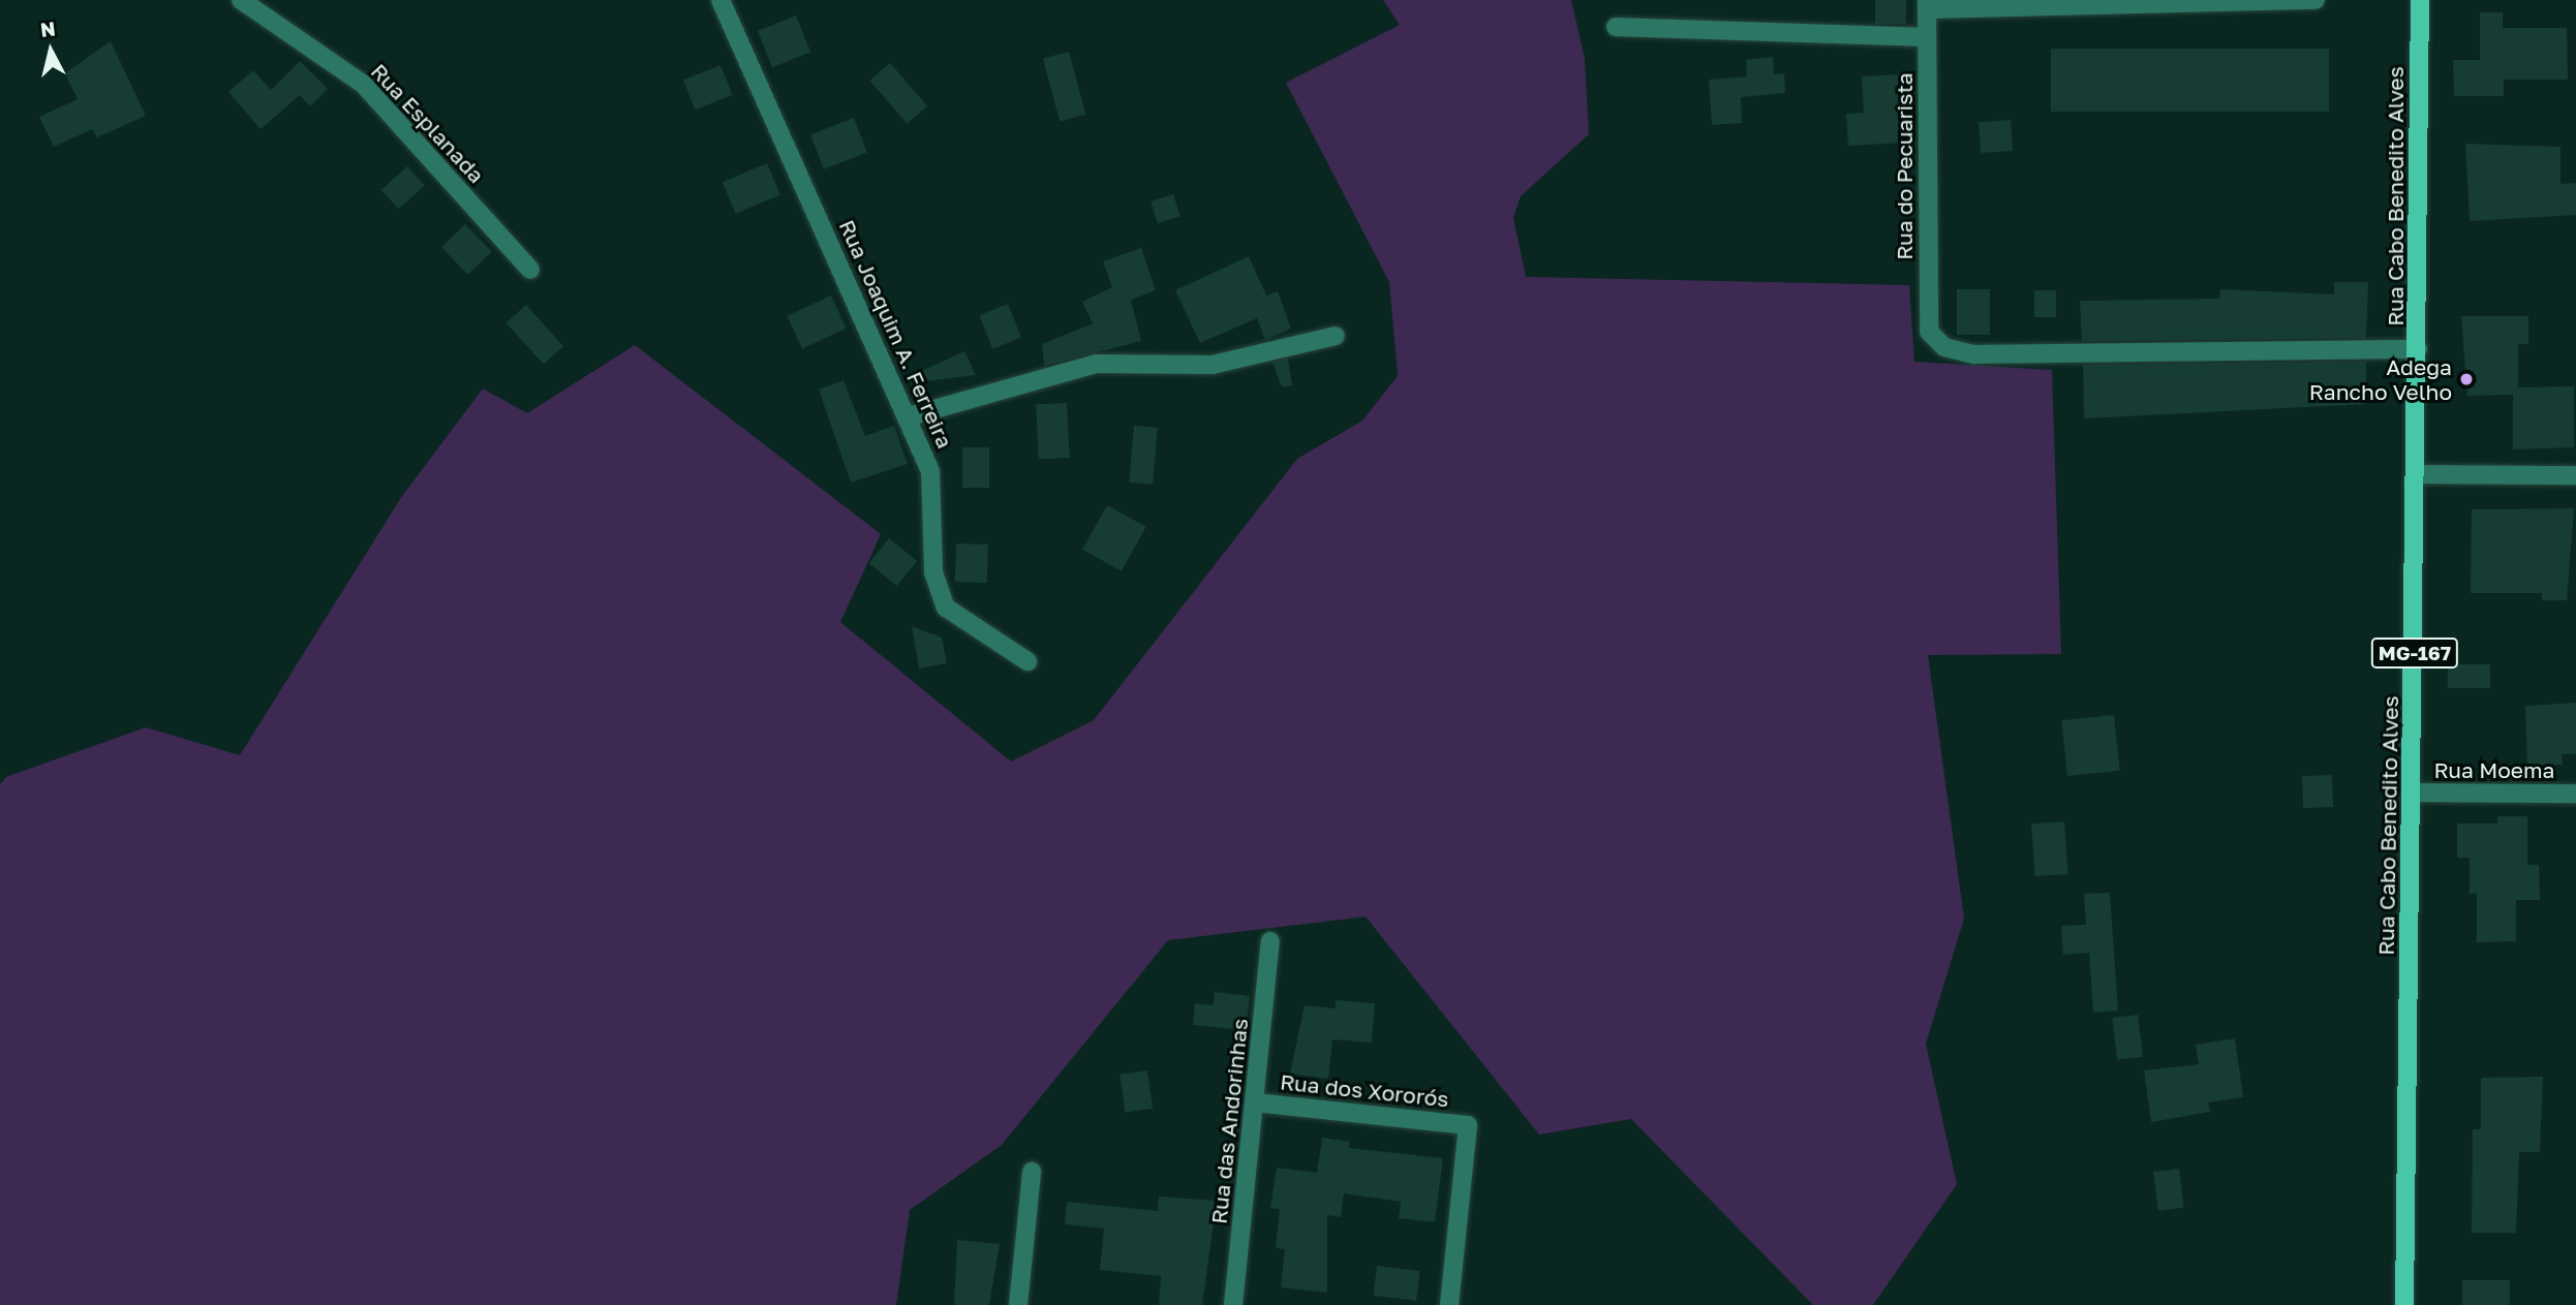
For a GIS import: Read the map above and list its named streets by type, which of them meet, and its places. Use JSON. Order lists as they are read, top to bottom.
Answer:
{
  "streets": {
    "main road": ["Rua Cabo Benedito Alves", "MG-167"],
    "street": [
      "Rua Esplanada",
      "Rua do Pecuarista",
      "Rua Joaquim A. Ferreira",
      "Rua Moema",
      "Rua dos Xororós",
      "Rua das Andorinhas"
    ]
  },
  "crossings": [
    ["Rua do Pecuarista", "Rua Cabo Benedito Alves"],
    ["Rua Cabo Benedito Alves", "Rua Moema"],
    ["Rua dos Xororós", "Rua das Andorinhas"]
  ],
  "places": ["Adega Rancho Velho"],
  "north": "top"
}
